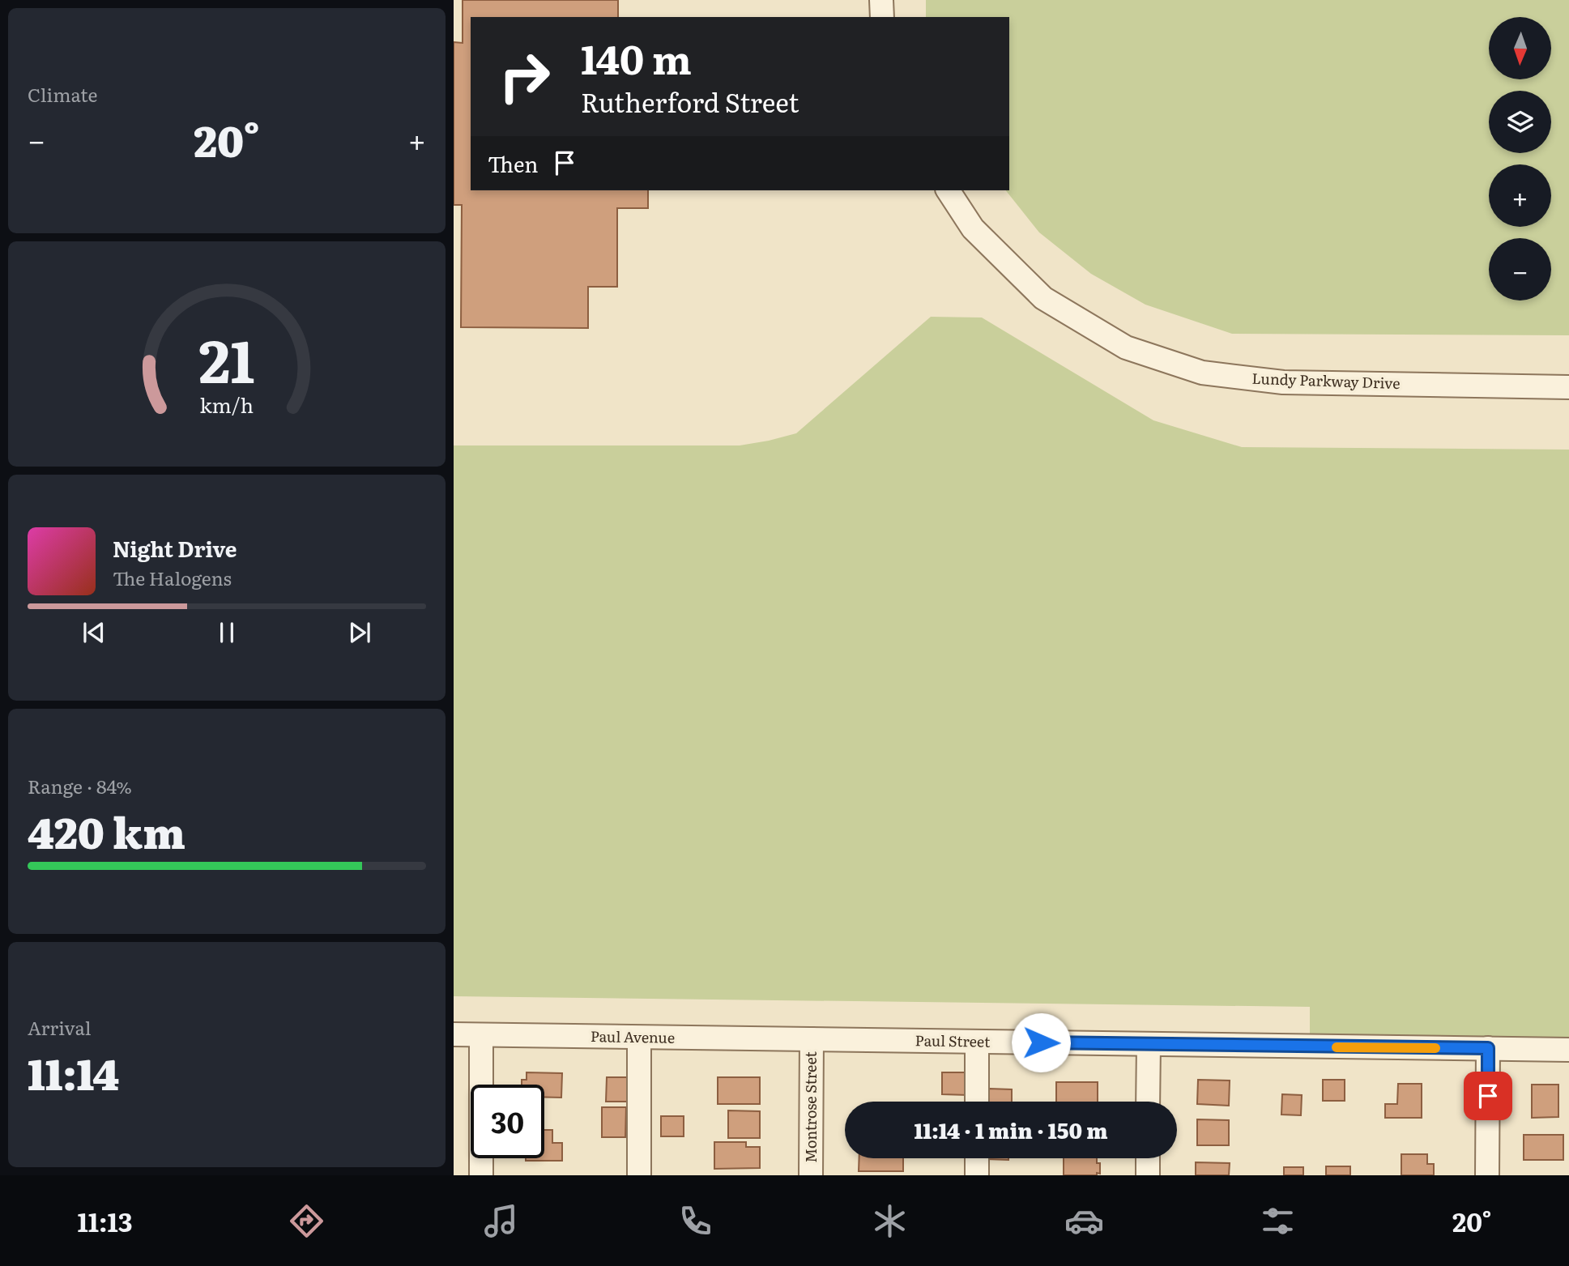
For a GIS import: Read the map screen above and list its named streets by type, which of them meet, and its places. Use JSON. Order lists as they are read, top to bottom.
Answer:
{
  "streets": {
    "street": [
      "Lundy Parkway Drive",
      "Paul Avenue",
      "Paul Street",
      "Montrose Street"
    ]
  },
  "crossings": [
    ["Paul Avenue", "Paul Street"],
    ["Paul Avenue", "Montrose Street"],
    ["Paul Street", "Montrose Street"]
  ],
  "north": "bottom",
  "page": {
    "tile": [
      "Climate",
      ["Range · 84%", "420 km"],
      ["Arrival", "11:14"]
    ],
    "map_buttons": ["+", "−"],
    "turn": ["140 m", "Rutherford Street"],
    "heat": ["−", "20°", "+"],
    "then": "Then",
    "song": ["Night Drive", "The Halogens"],
    "limit": "30",
    "trip": "11:14 · 1 min · 150 m",
    "tabs": ["11:13", "20°"],
    "gauge": ["21", "km/h"]
  }
}
